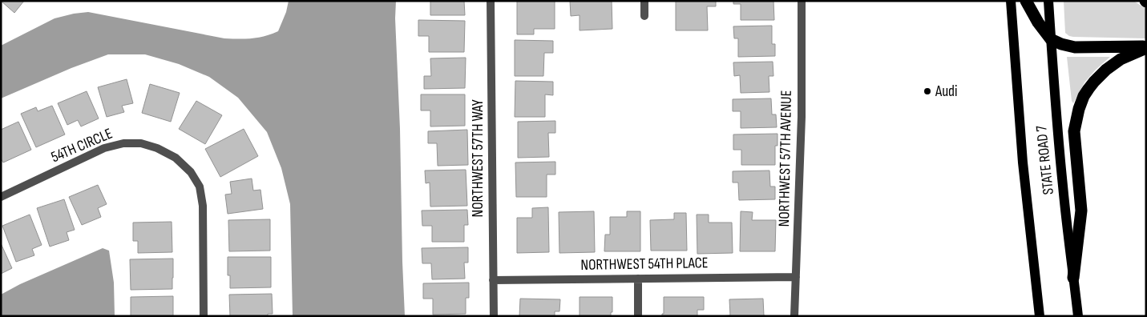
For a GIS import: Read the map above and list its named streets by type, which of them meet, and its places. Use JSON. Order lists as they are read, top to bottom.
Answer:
{
  "streets": {
    "main road": ["STATE ROAD 7"],
    "street": [
      "54TH CIRCLE",
      "NORTHWEST 57TH WAY",
      "NORTHWEST 57TH AVENUE",
      "NORTHWEST 54TH PLACE"
    ]
  },
  "crossings": [
    ["NORTHWEST 57TH WAY", "NORTHWEST 54TH PLACE"],
    ["NORTHWEST 57TH AVENUE", "NORTHWEST 54TH PLACE"]
  ],
  "places": ["Audi"]
}
